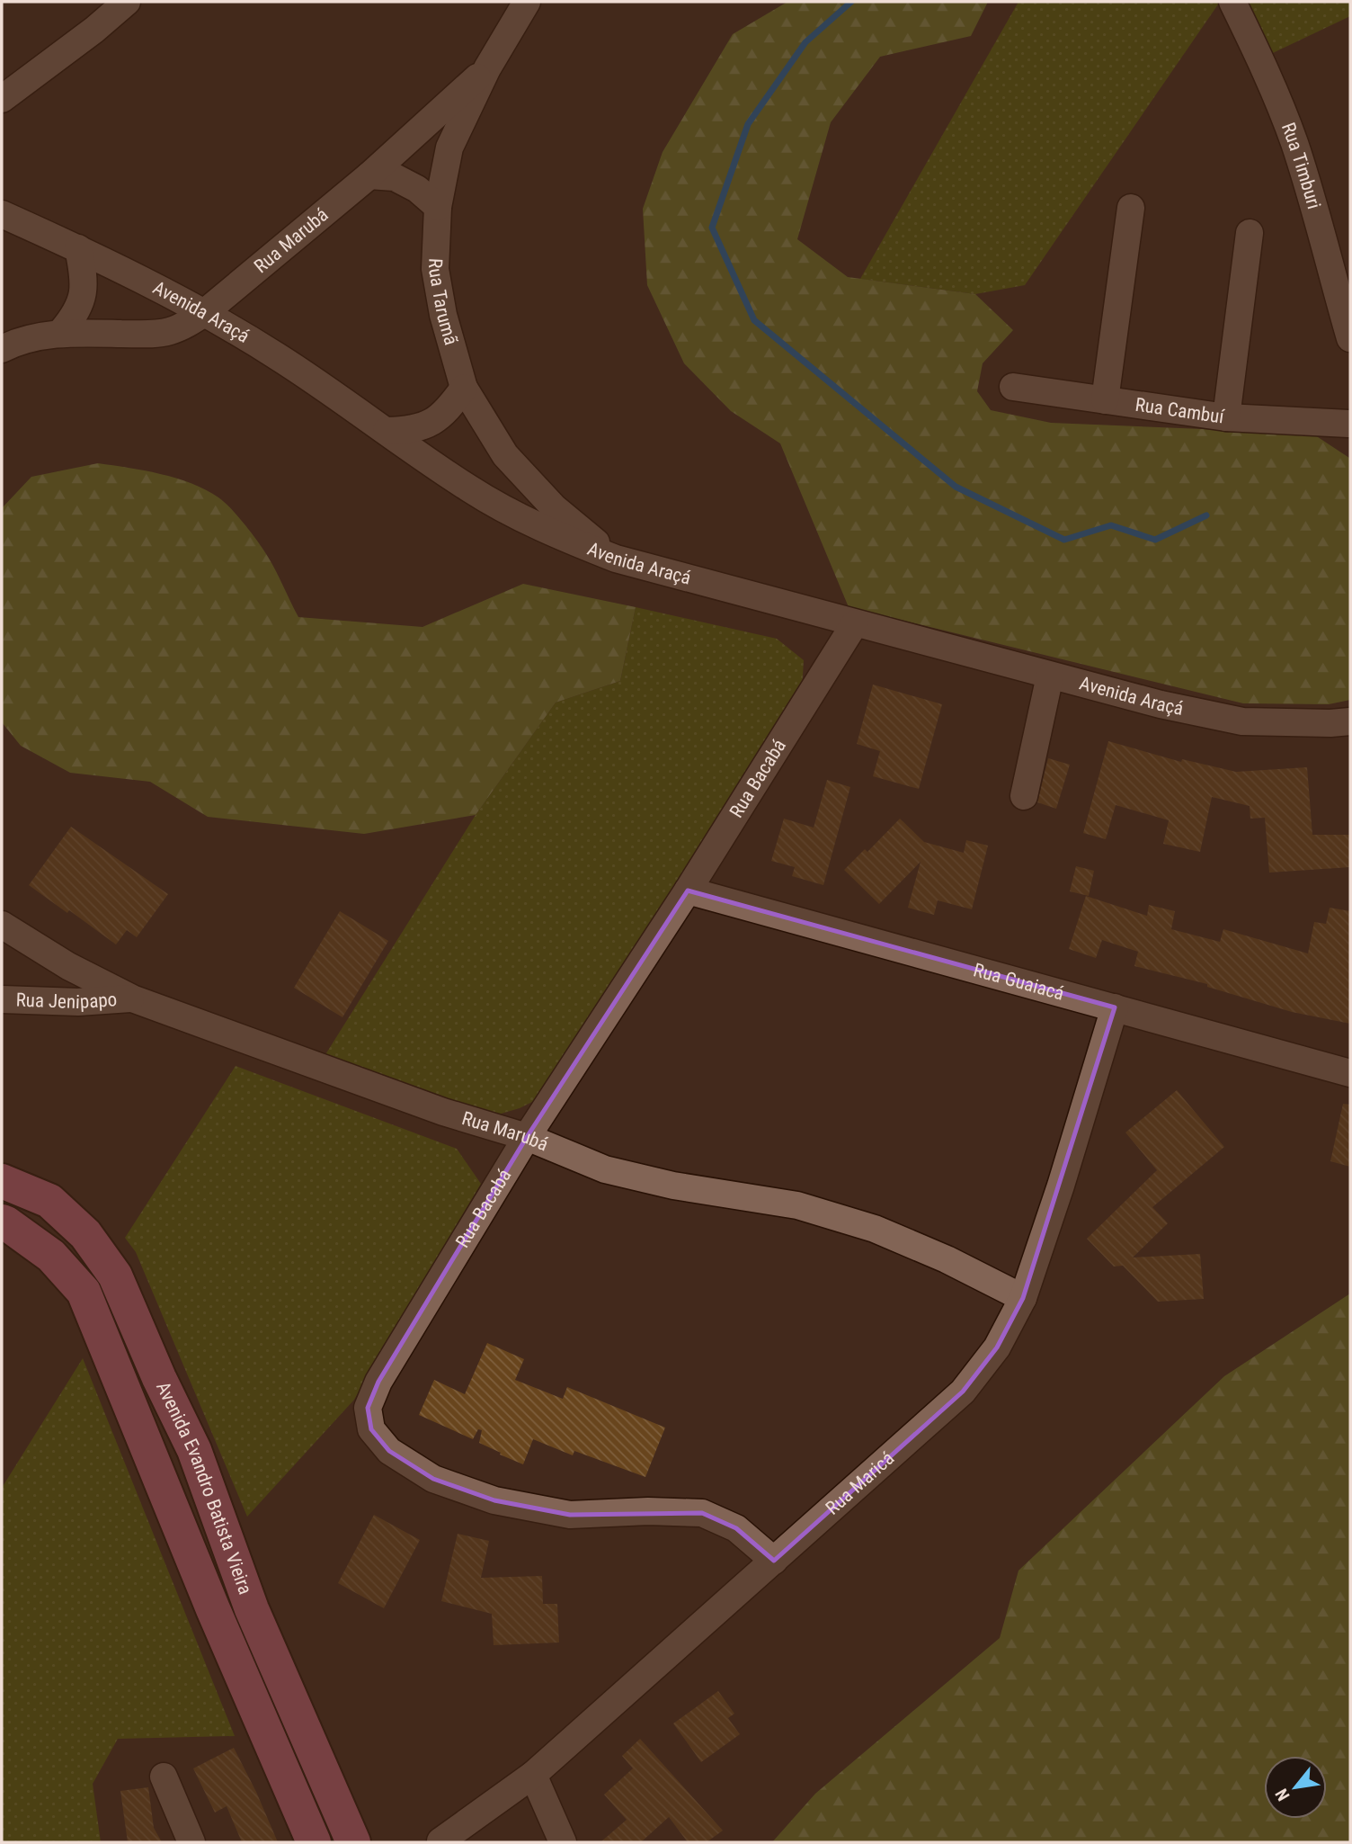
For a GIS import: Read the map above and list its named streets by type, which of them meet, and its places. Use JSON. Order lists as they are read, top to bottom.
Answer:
{
  "streets": {
    "main road": ["Avenida Evandro Batista Vieira"],
    "street": [
      "Rua Timburi",
      "Rua Marubá",
      "Rua Tarumã",
      "Avenida Araçá",
      "Rua Cambuí",
      "Rua Bacabá",
      "Rua Guaiacá",
      "Rua Jenipapo",
      "Rua Maricá"
    ]
  },
  "crossings": [
    ["Rua Marubá", "Rua Tarumã"],
    ["Rua Marubá", "Avenida Araçá"],
    ["Rua Marubá", "Rua Bacabá"],
    ["Rua Marubá", "Rua Jenipapo"],
    ["Rua Marubá", "Rua Maricá"],
    ["Rua Tarumã", "Avenida Araçá"],
    ["Avenida Araçá", "Rua Bacabá"],
    ["Rua Bacabá", "Rua Guaiacá"],
    ["Rua Bacabá", "Rua Maricá"],
    ["Rua Guaiacá", "Rua Maricá"]
  ],
  "north": "bottom left"
}
